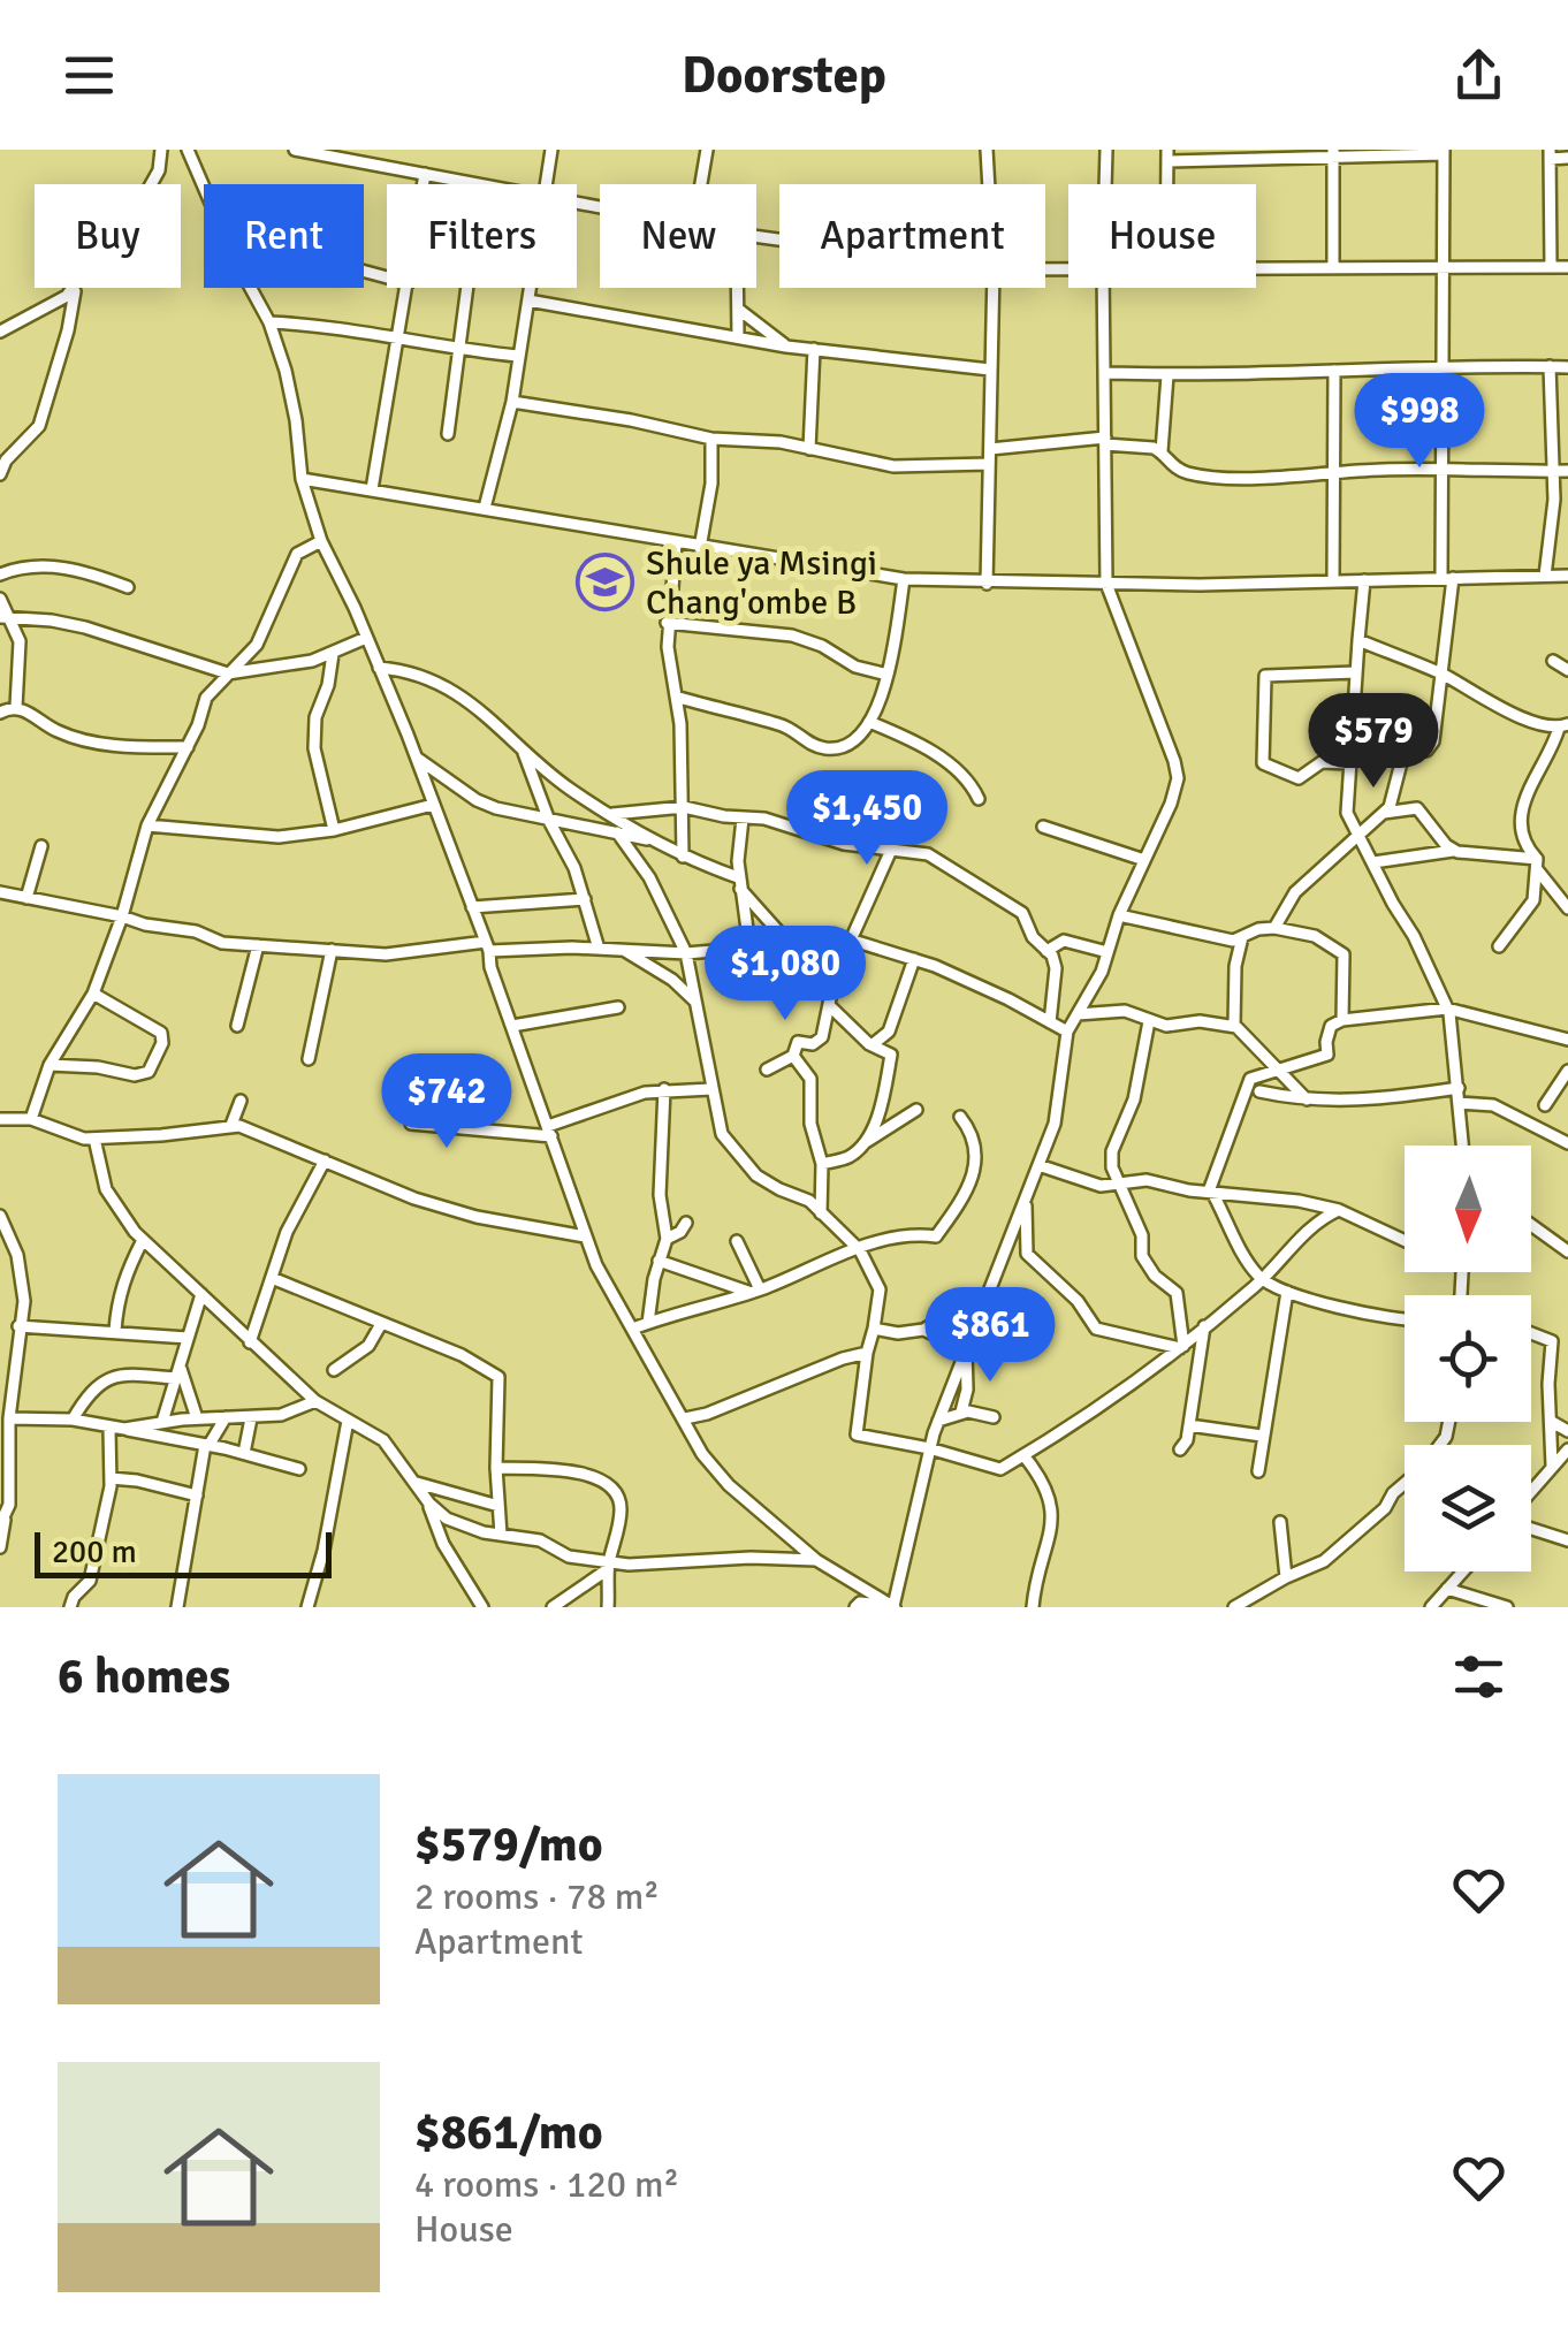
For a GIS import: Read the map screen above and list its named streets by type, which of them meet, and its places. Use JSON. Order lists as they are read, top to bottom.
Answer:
{
  "places": {
    "school or university": ["Shule ya Msingi Chang'ombe B"]
  },
  "scale_bar": "200 m",
  "north": "bottom",
  "page": {
    "header": "Doorstep",
    "chip": [
      "Buy",
      "Rent",
      "Filters",
      "New",
      "Apartment",
      "House"
    ],
    "price": [
      "$998",
      "$579",
      "$1,450",
      "$1,080",
      "$742",
      "$861"
    ],
    "scale": "200 m",
    "heading": "6 homes",
    "list": [
      {
        "name": "$579/mo",
        "note": "2 rooms · 78 m² · Apartment"
      },
      {
        "name": "$861/mo",
        "note": "4 rooms · 120 m² · House"
      }
    ]
  }
}
